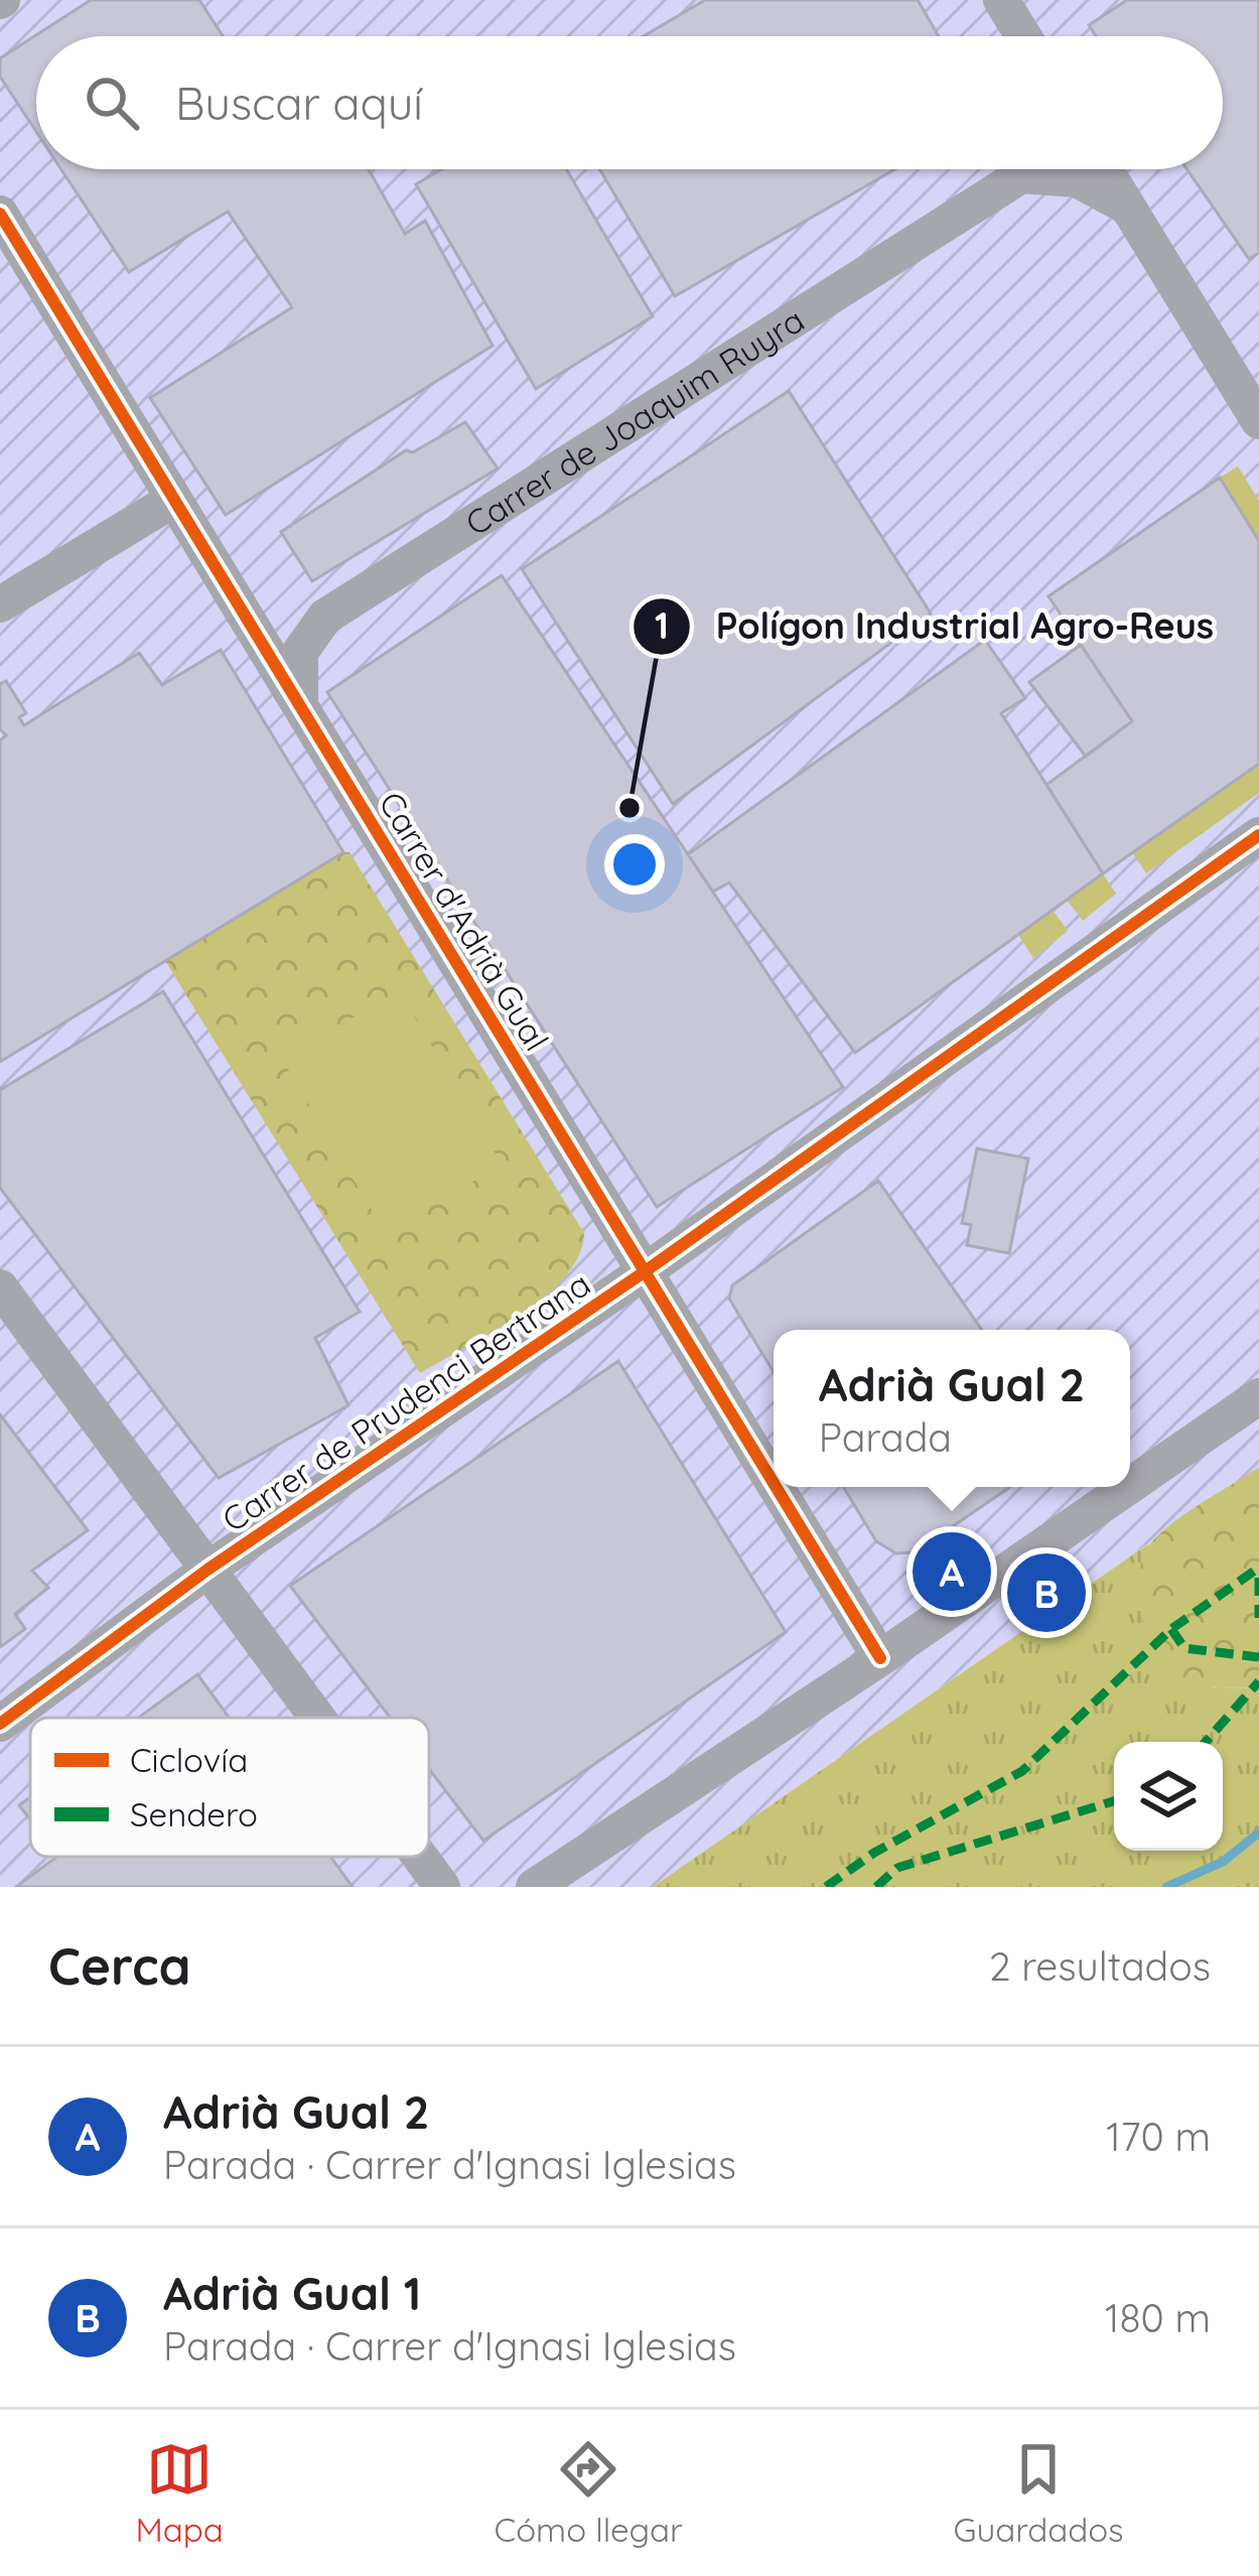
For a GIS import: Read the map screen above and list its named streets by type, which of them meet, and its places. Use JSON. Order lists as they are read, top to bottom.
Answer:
{
  "streets": {
    "street": ["Carrer de Joaquim Ruyra", "Carrer d'Adrià Gual", "Carrer de Prudenci Bertrana"]
  },
  "crossings": [
    ["Carrer d'Adrià Gual", "Carrer de Prudenci Bertrana"]
  ],
  "places": ["Polígon Industrial Agro-Reus"],
  "legend": ["Ciclovía", "Sendero"],
  "page": {
    "search": "Buscar aquí",
    "popup": ["Adrià Gual 2", "Parada"],
    "pins": ["A", "B"],
    "heading": ["Cerca", "2 resultados"],
    "list": [
      {
        "mark": "A",
        "name": "Adrià Gual 2",
        "note": "Parada · Carrer d'Ignasi Iglesias",
        "value": "170 m"
      },
      {
        "mark": "B",
        "name": "Adrià Gual 1",
        "note": "Parada · Carrer d'Ignasi Iglesias",
        "value": "180 m"
      }
    ],
    "nav": ["Mapa", "Cómo llegar", "Guardados"]
  }
}
